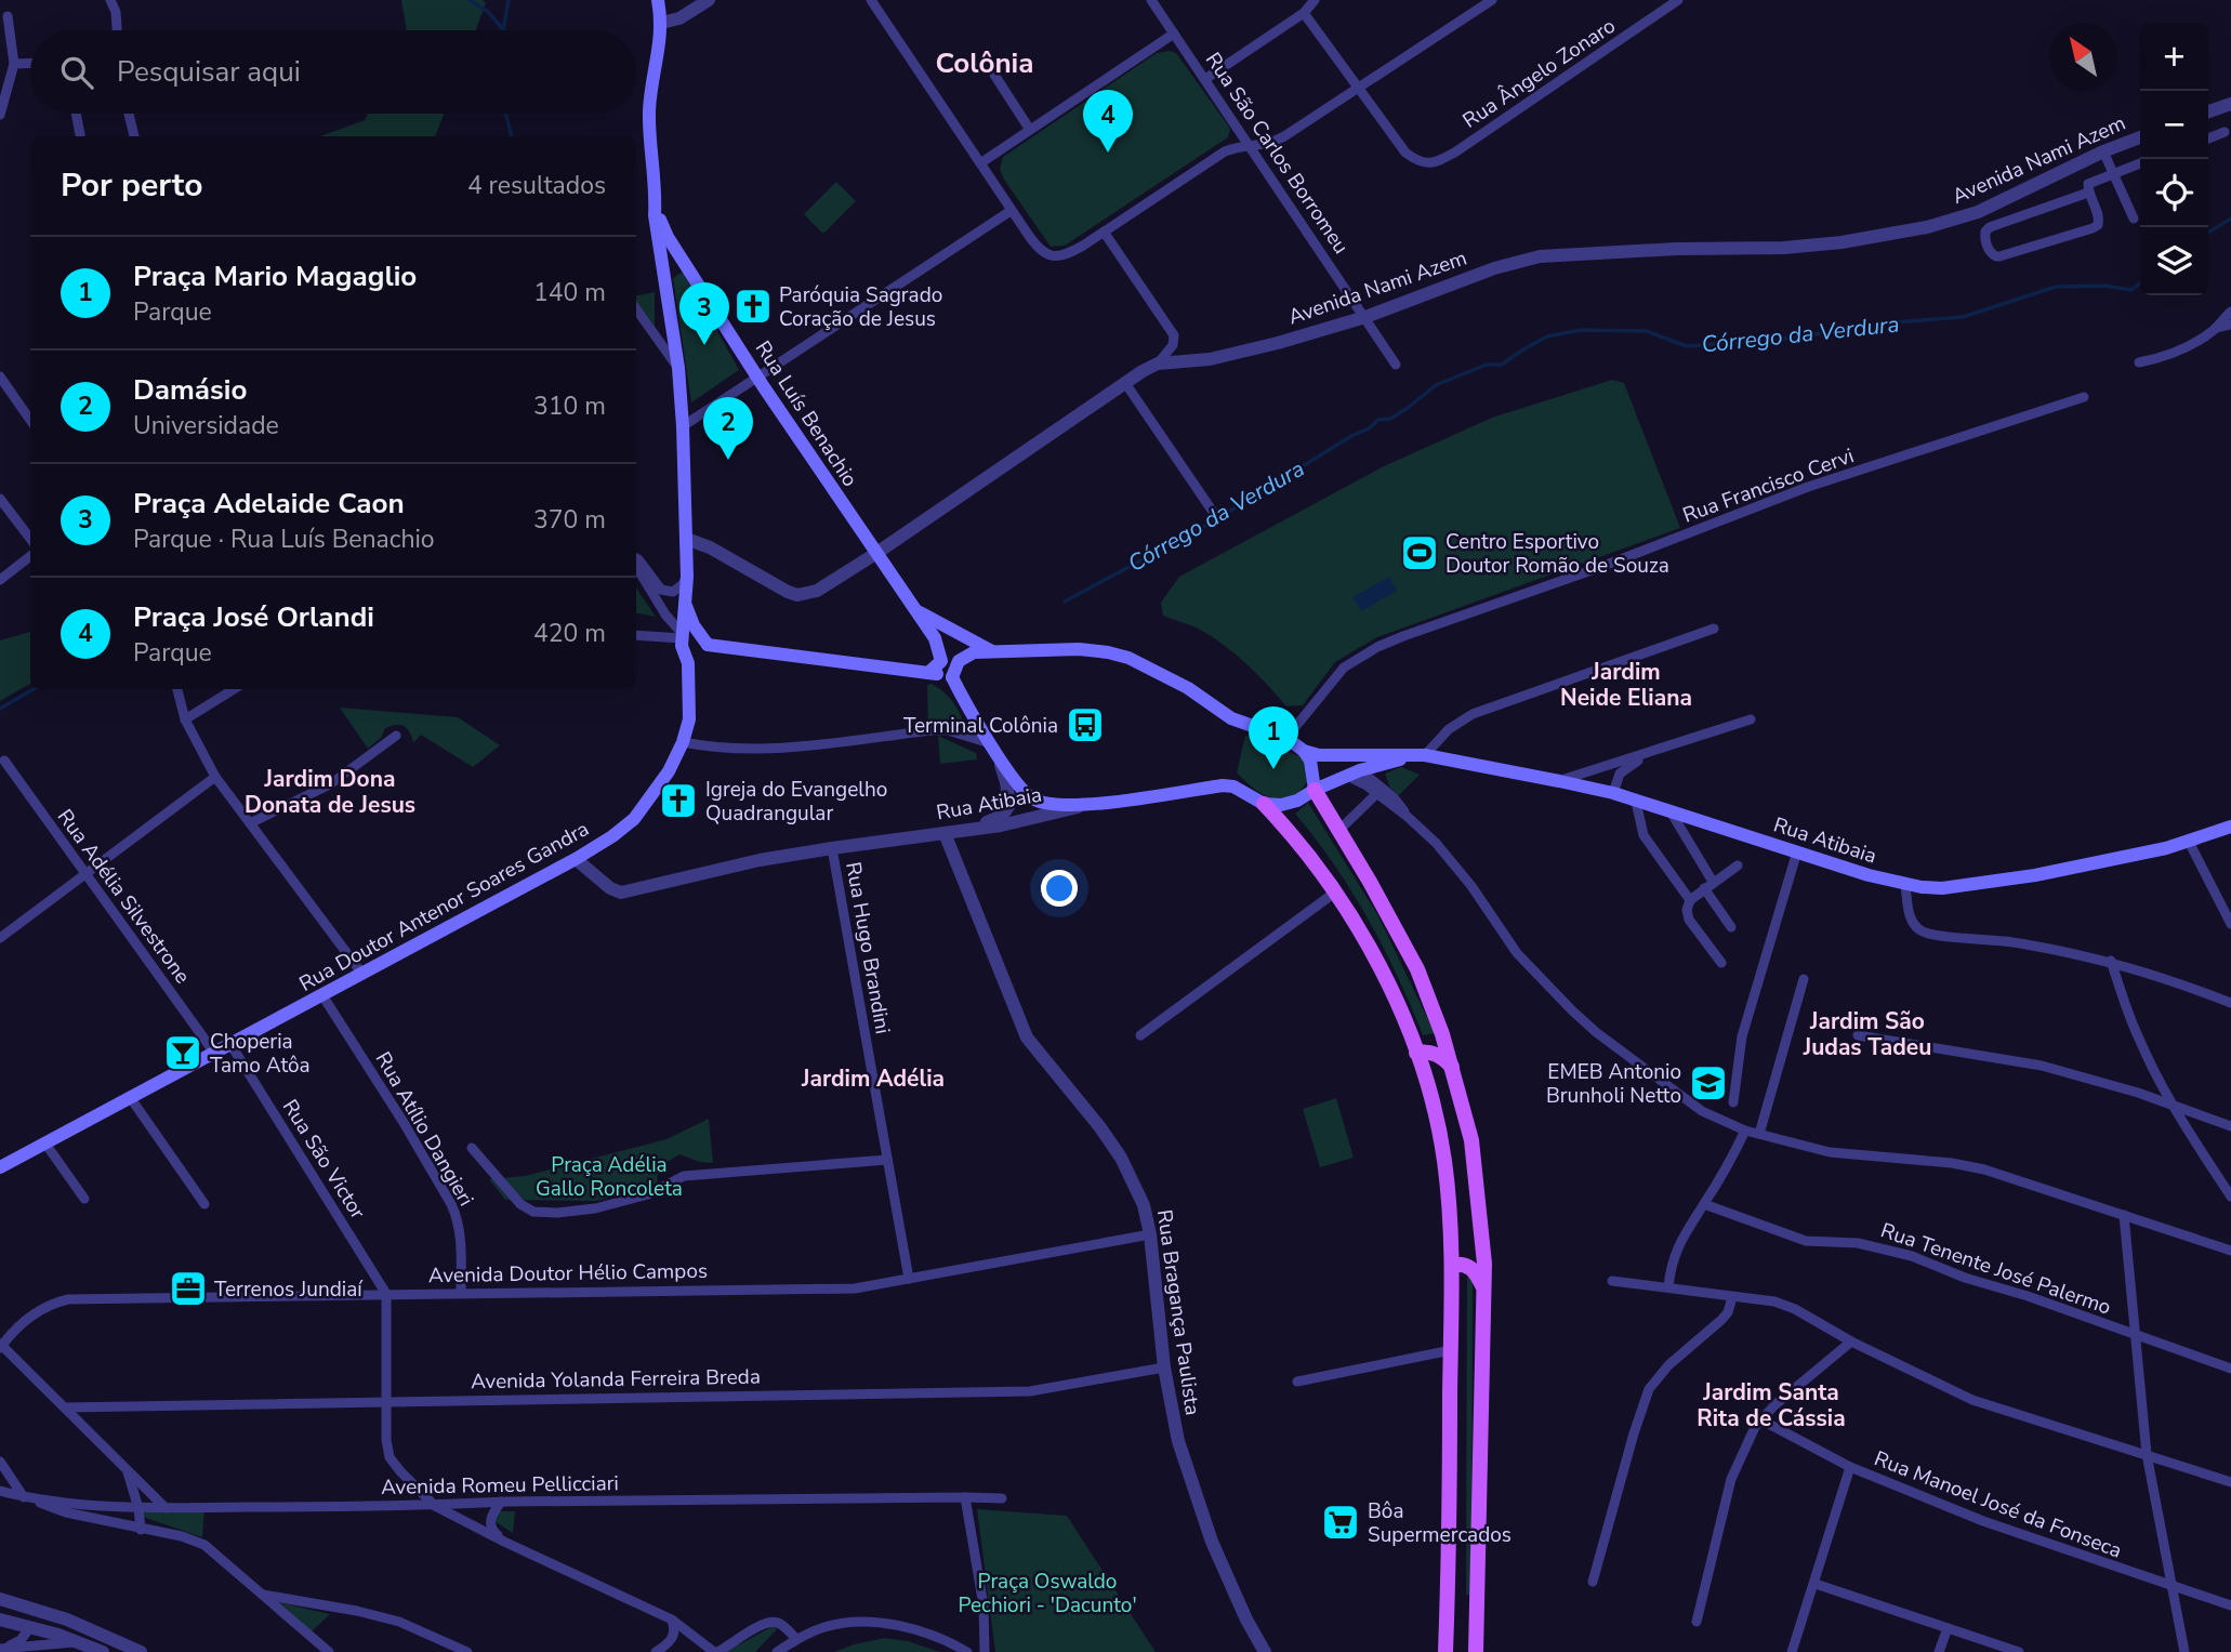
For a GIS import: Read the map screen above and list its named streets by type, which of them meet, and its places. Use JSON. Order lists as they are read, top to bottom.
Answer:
{
  "streets": {
    "main road": ["Rua Luís Benachio", "Rua Atibaia", "Rua Doutor Antenor Soares Gandra"],
    "street": [
      "Rua Ângelo Zonaro",
      "Rua São Carlos Borromeu",
      "Avenida Nami Azem",
      "Rua Francisco Cervi",
      "Rua Adélia Silvestrone",
      "Rua Hugo Brandini",
      "Rua Atílio Dangieri",
      "Rua São Victor",
      "Rua Tenente José Palermo",
      "Avenida Doutor Hélio Campos",
      "Rua Bragança Paulista",
      "Avenida Yolanda Ferreira Breda",
      "Avenida Romeu Pellicciari",
      "Rua Manoel José da Fonseca"
    ]
  },
  "crossings": [
    ["Rua São Carlos Borromeu", "Avenida Nami Azem"],
    ["Avenida Nami Azem", "Rua Luís Benachio"],
    ["Avenida Nami Azem", "Rua Doutor Antenor Soares Gandra"],
    ["Rua Luís Benachio", "Rua Doutor Antenor Soares Gandra"],
    ["Rua Atibaia", "Rua Doutor Antenor Soares Gandra"],
    ["Rua Atibaia", "Rua Hugo Brandini"],
    ["Rua Atibaia", "Rua Bragança Paulista"],
    ["Rua Adélia Silvestrone", "Rua Doutor Antenor Soares Gandra"],
    ["Rua Doutor Antenor Soares Gandra", "Rua Atílio Dangieri"],
    ["Rua Doutor Antenor Soares Gandra", "Rua São Victor"],
    ["Rua Hugo Brandini", "Avenida Doutor Hélio Campos"],
    ["Rua Atílio Dangieri", "Avenida Doutor Hélio Campos"],
    ["Rua São Victor", "Avenida Doutor Hélio Campos"],
    ["Avenida Doutor Hélio Campos", "Rua Bragança Paulista"],
    ["Rua Bragança Paulista", "Avenida Yolanda Ferreira Breda"]
  ],
  "districts": [
    "Colônia",
    "Jardim Neide Eliana",
    "Jardim Dona Donata de Jesus",
    "Jardim São Judas Tadeu",
    "Jardim Adélia",
    "Jardim Santa Rita de Cássia"
  ],
  "water": ["Córrego da Verdura"],
  "parks": ["Praça Adélia Gallo Roncoleta", "Praça Oswaldo Pechiori - 'Dacunto'"],
  "places": {
    "church": ["Paróquia Sagrado Coração de Jesus", "Igreja do Evangelho Quadrangular"],
    "sports": ["Centro Esportivo Doutor Romão de Souza"],
    "bus stop": ["Terminal Colônia"],
    "bar": ["Choperia Tamo Atôa"],
    "school or university": ["EMEB Antonio Brunholi Netto"],
    "office": ["Terrenos Jundiaí"],
    "supermarket": ["Bôa Supermercados"]
  },
  "north": "top left",
  "page": {
    "map_buttons": ["+", "−"],
    "search": "Pesquisar aqui",
    "pins": [
      "4",
      "3",
      "2",
      "1"
    ],
    "heading": ["Por perto", "4 resultados"],
    "list": [
      {
        "mark": "1",
        "name": "Praça Mario Magaglio",
        "note": "Parque",
        "value": "140 m"
      },
      {
        "mark": "2",
        "name": "Damásio",
        "note": "Universidade",
        "value": "310 m"
      },
      {
        "mark": "3",
        "name": "Praça Adelaide Caon",
        "note": "Parque · Rua Luís Benachio",
        "value": "370 m"
      },
      {
        "mark": "4",
        "name": "Praça José Orlandi",
        "note": "Parque",
        "value": "420 m"
      }
    ]
  }
}
